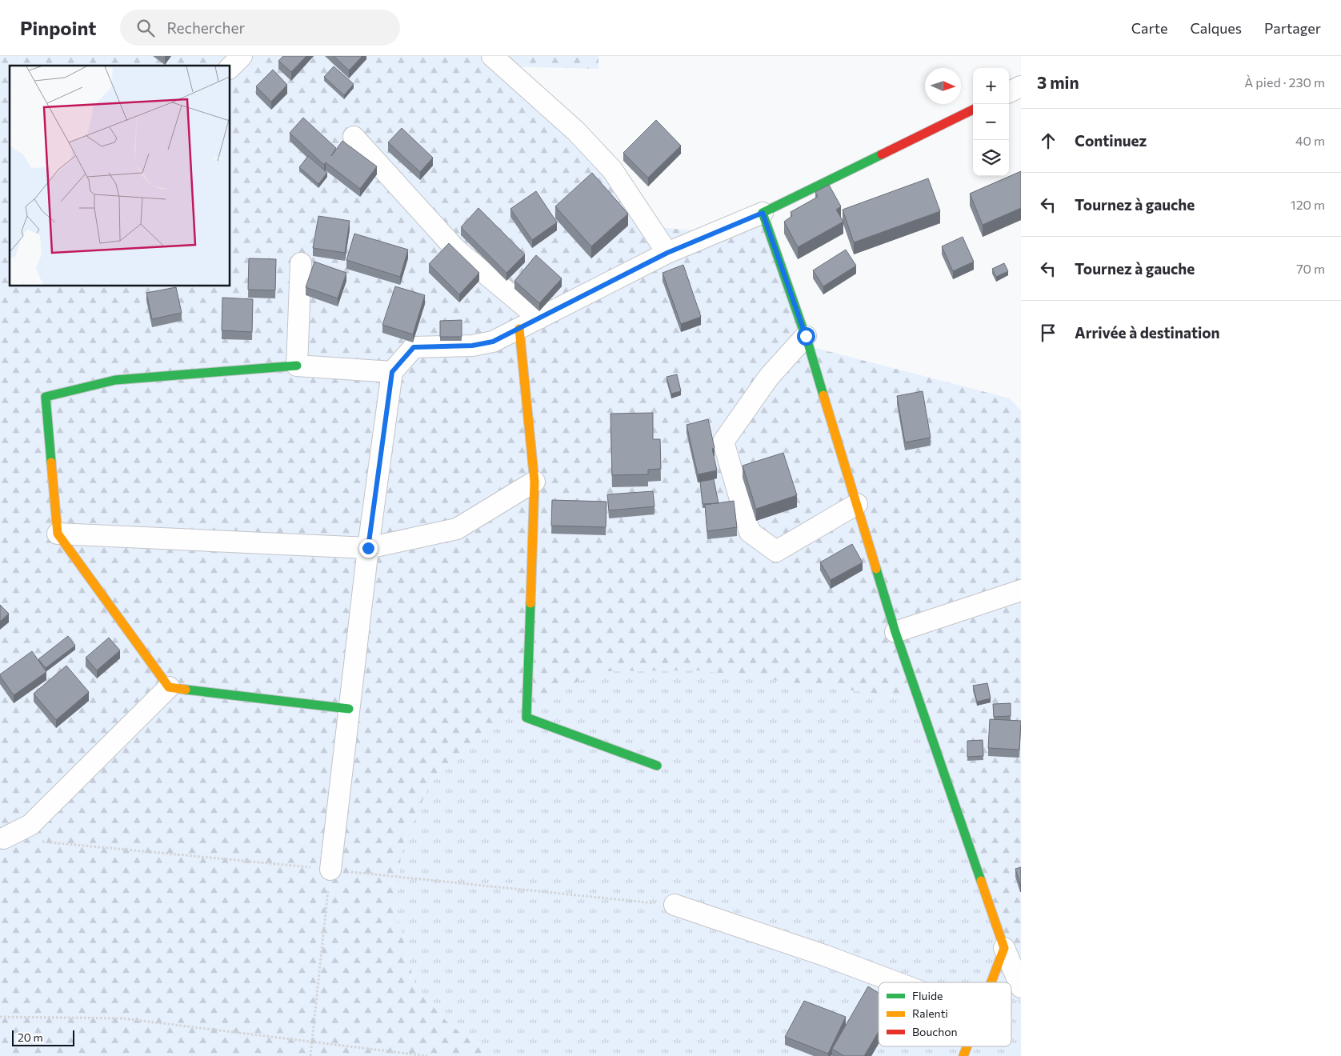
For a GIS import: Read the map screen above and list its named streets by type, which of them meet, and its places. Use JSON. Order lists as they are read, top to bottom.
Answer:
{
  "legend": ["Fluide", "Ralenti", "Bouchon"],
  "scale_bar": "20 m",
  "north": "right",
  "page": {
    "header": "Pinpoint",
    "search": "Rechercher",
    "nav": ["Carte", "Calques", "Partager"],
    "heading": ["3 min", "À pied · 230 m"],
    "map_buttons": ["+", "−"],
    "list": [
      ["Continuez", "40 m"],
      ["Tournez à gauche", "120 m"],
      ["Tournez à gauche", "70 m"],
      "Arrivée à destination"
    ],
    "scale": "20 m"
  }
}
